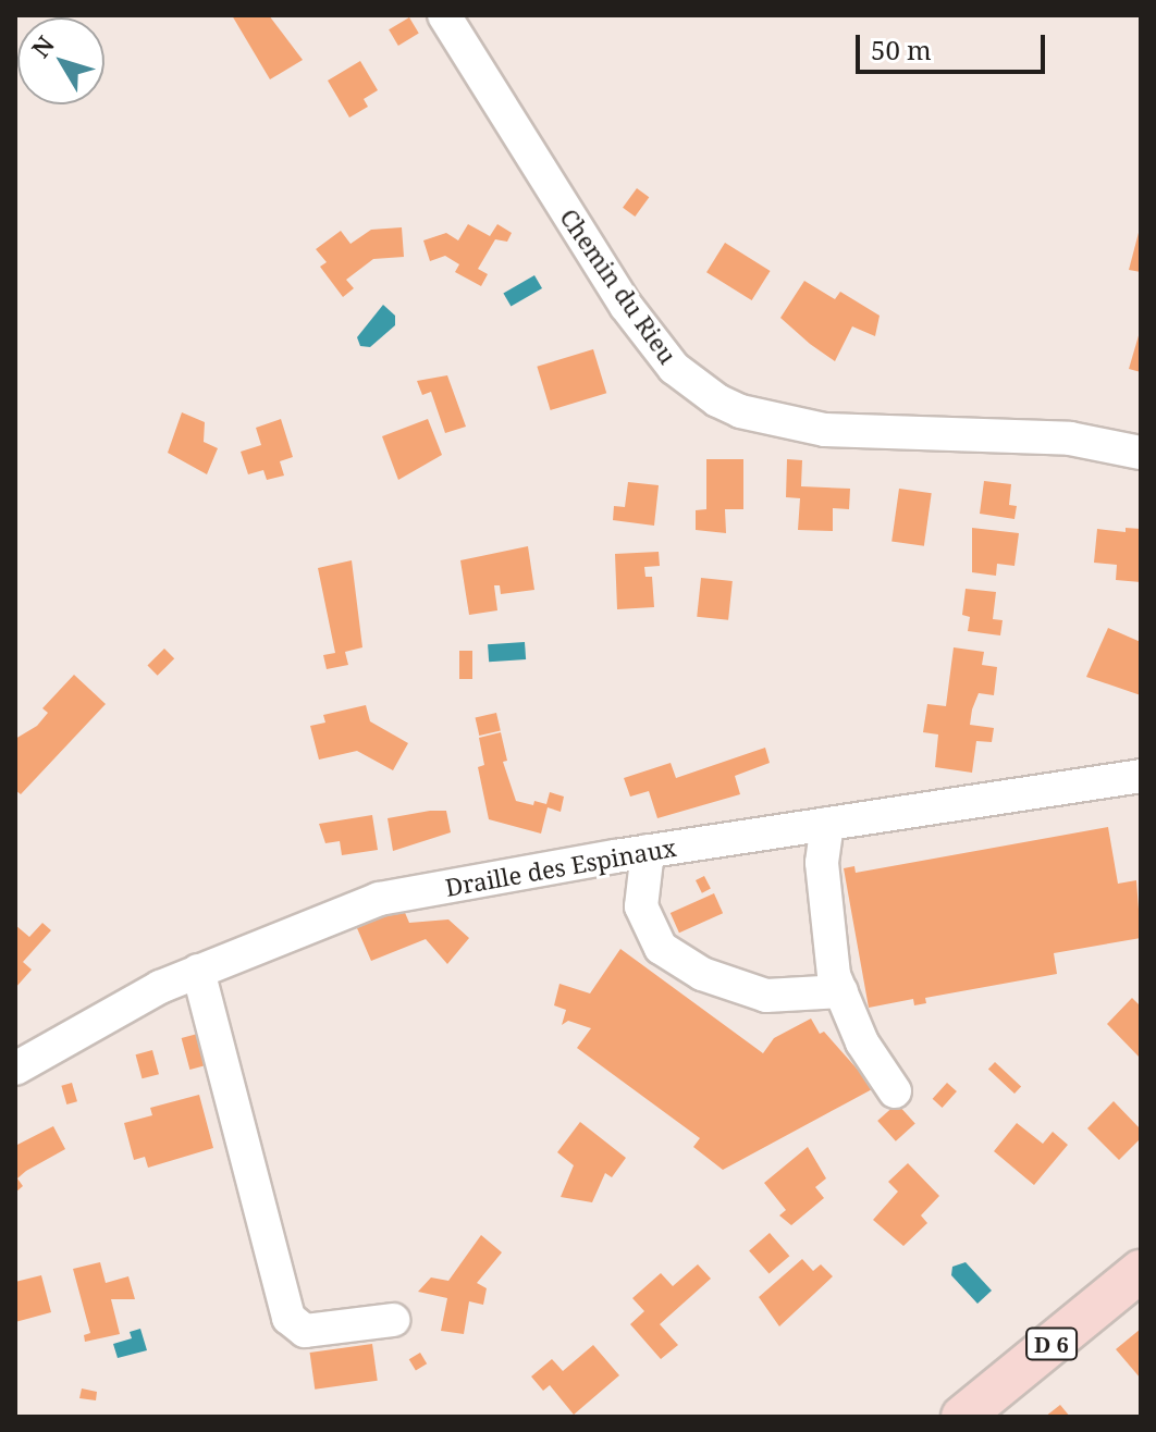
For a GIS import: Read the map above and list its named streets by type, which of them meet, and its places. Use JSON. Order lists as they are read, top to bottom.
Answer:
{
  "streets": {
    "main road": ["D 6"],
    "street": ["Chemin du Rieu", "Draille des Espinaux"]
  },
  "scale_bar": "50 m",
  "north": "top left"
}
